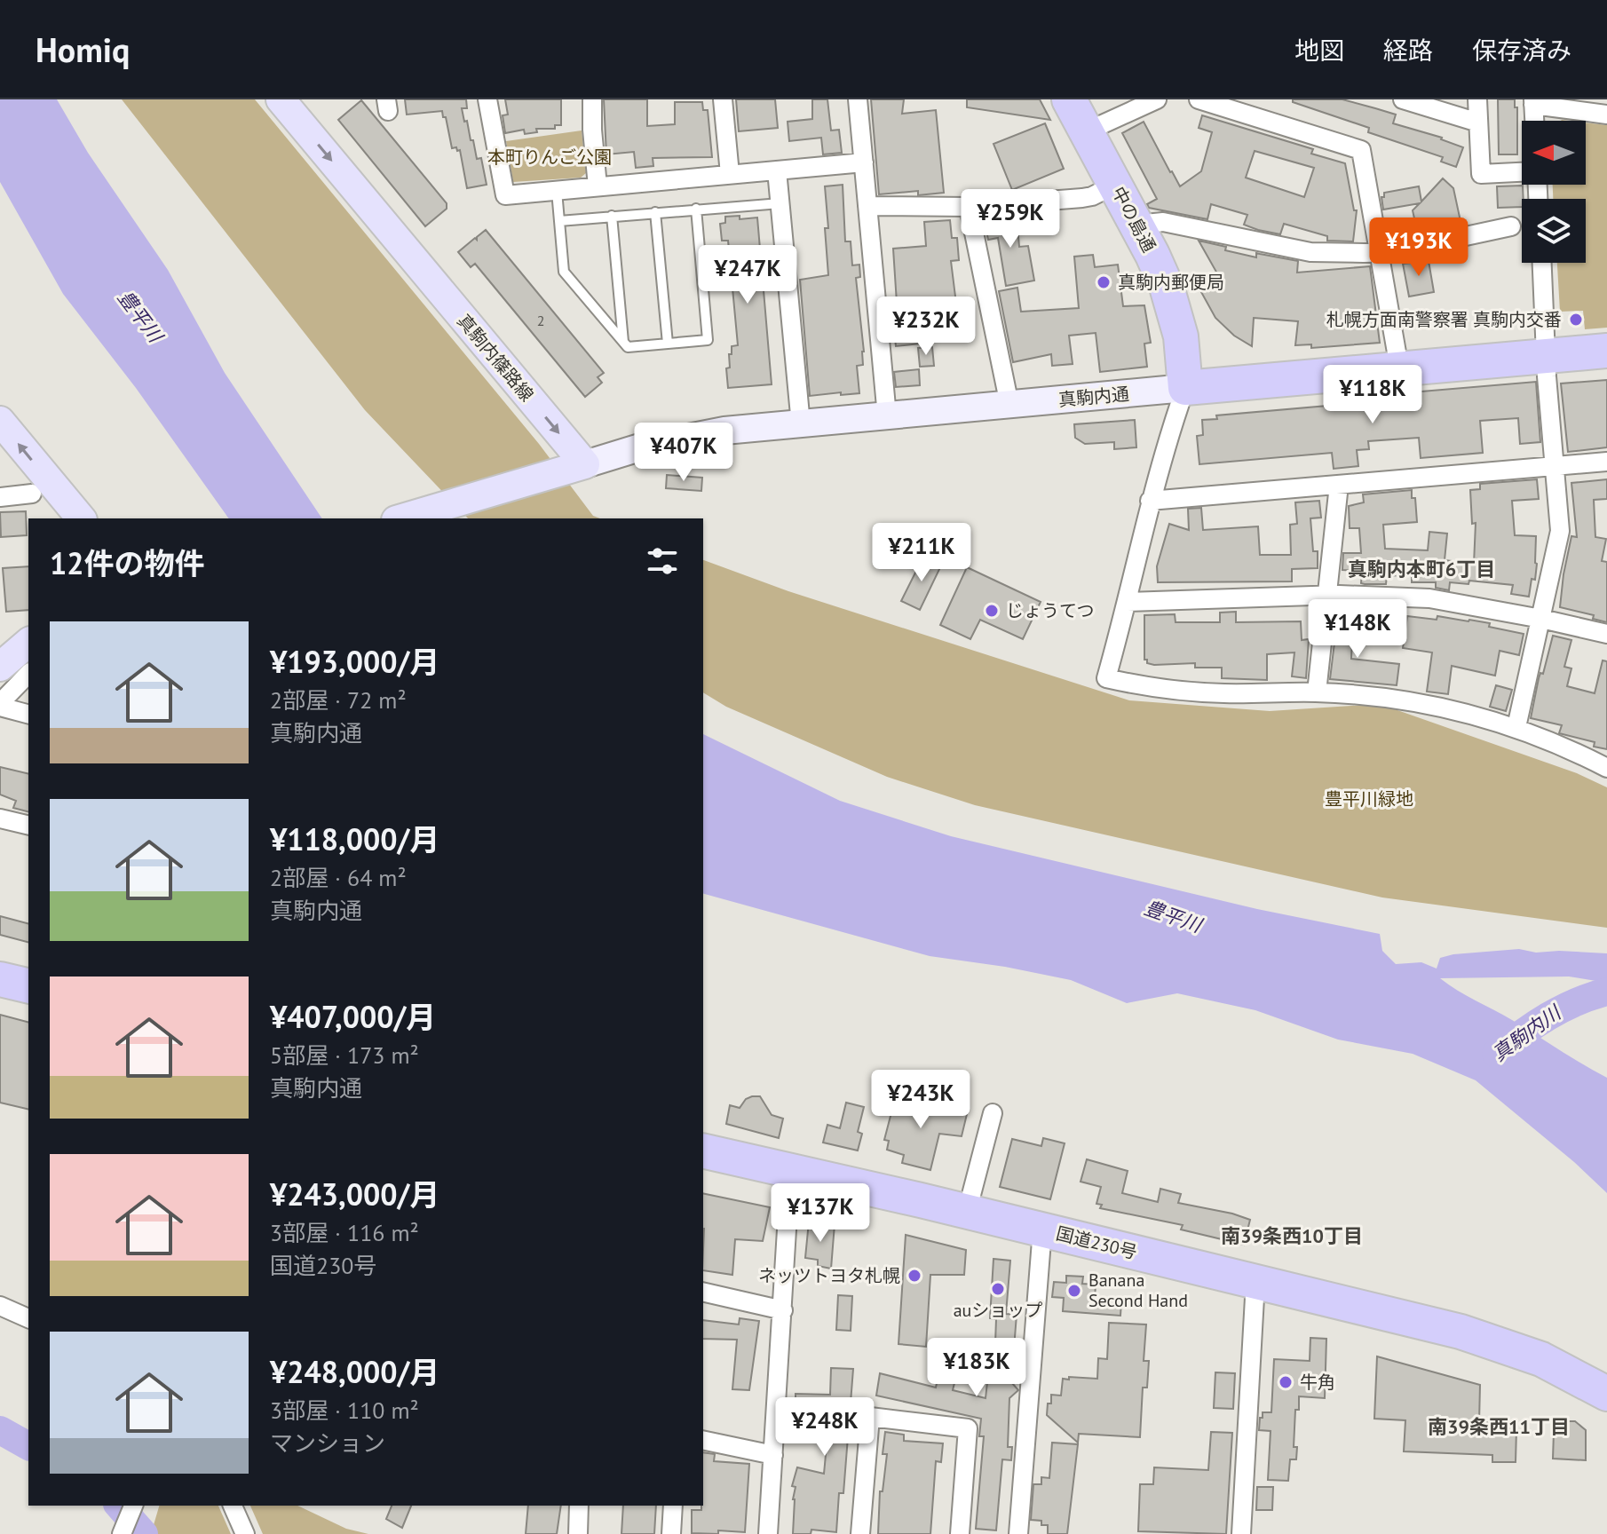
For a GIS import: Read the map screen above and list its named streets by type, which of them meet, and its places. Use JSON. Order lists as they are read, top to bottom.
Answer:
{
  "streets": {
    "highway": ["中の島通", "真駒内通", "国道230号"],
    "main road": ["真駒内篠路線"]
  },
  "crossings": [
    ["中の島通", "真駒内通"],
    ["真駒内篠路線", "真駒内通"]
  ],
  "one_way": ["真駒内篠路線"],
  "districts": ["真駒内本町6丁目", "南39条西10丁目", "南39条西11丁目"],
  "water": ["豊平川", "真駒内川"],
  "parks": ["本町りんご公園", "豊平川緑地"],
  "places": [
    "真駒内郵便局",
    "札幌方面南警察署 真駒内交番",
    "じょうてつ",
    "ネッツトヨタ札幌",
    "auショップ",
    "Banana Second Hand",
    "牛角"
  ],
  "house_numbers": ["2"],
  "north": "left",
  "page": {
    "header": "Homiq",
    "nav": ["地図", "経路", "保存済み"],
    "price": [
      "¥259K",
      "¥193K",
      "¥247K",
      "¥232K",
      "¥118K",
      "¥407K",
      "¥211K",
      "¥148K",
      "¥243K",
      "¥137K",
      "¥183K",
      "¥248K"
    ],
    "heading": "12件の物件",
    "list": [
      {
        "name": "¥193,000/月",
        "note": "2部屋 · 72 m² · 真駒内通"
      },
      {
        "name": "¥118,000/月",
        "note": "2部屋 · 64 m² · 真駒内通"
      },
      {
        "name": "¥407,000/月",
        "note": "5部屋 · 173 m² · 真駒内通"
      },
      {
        "name": "¥243,000/月",
        "note": "3部屋 · 116 m² · 国道230号"
      },
      {
        "name": "¥248,000/月",
        "note": "3部屋 · 110 m² · マンション"
      }
    ]
  }
}
